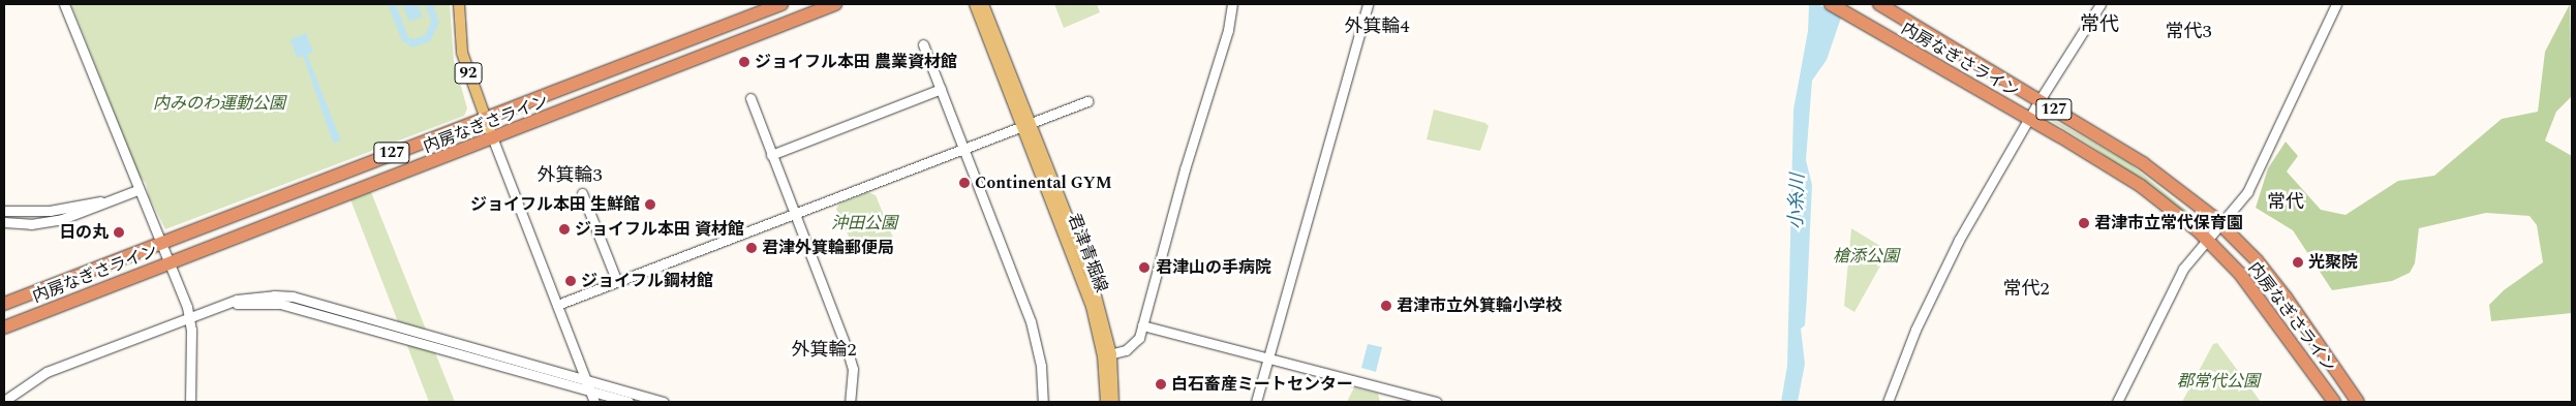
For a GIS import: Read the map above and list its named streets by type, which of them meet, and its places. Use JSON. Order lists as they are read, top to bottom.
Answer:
{
  "streets": {
    "highway": ["内房なぎさライン", "127"],
    "main road": ["92", "君津青堀線"]
  },
  "crossings": [
    ["内房なぎさライン", "92"]
  ],
  "districts": [
    "常代",
    "外箕輪4",
    "常代3",
    "外箕輪3",
    "常代",
    "常代2",
    "外箕輪2"
  ],
  "water": ["小糸川"],
  "parks": [
    "内みのわ運動公園",
    "沖田公園",
    "槍添公園",
    "郡常代公園"
  ],
  "places": [
    "ジョイフル本田 農業資材館",
    "Continental GYM",
    "ジョイフル本田 生鮮館",
    "君津市立常代保育園",
    "ジョイフル本田 資材館",
    "日の丸",
    "君津外箕輪郵便局",
    "光聚院",
    "君津山の手病院",
    "ジョイフル鋼材館",
    "君津市立外箕輪小学校",
    "白石畜産ミートセンター"
  ]
}
